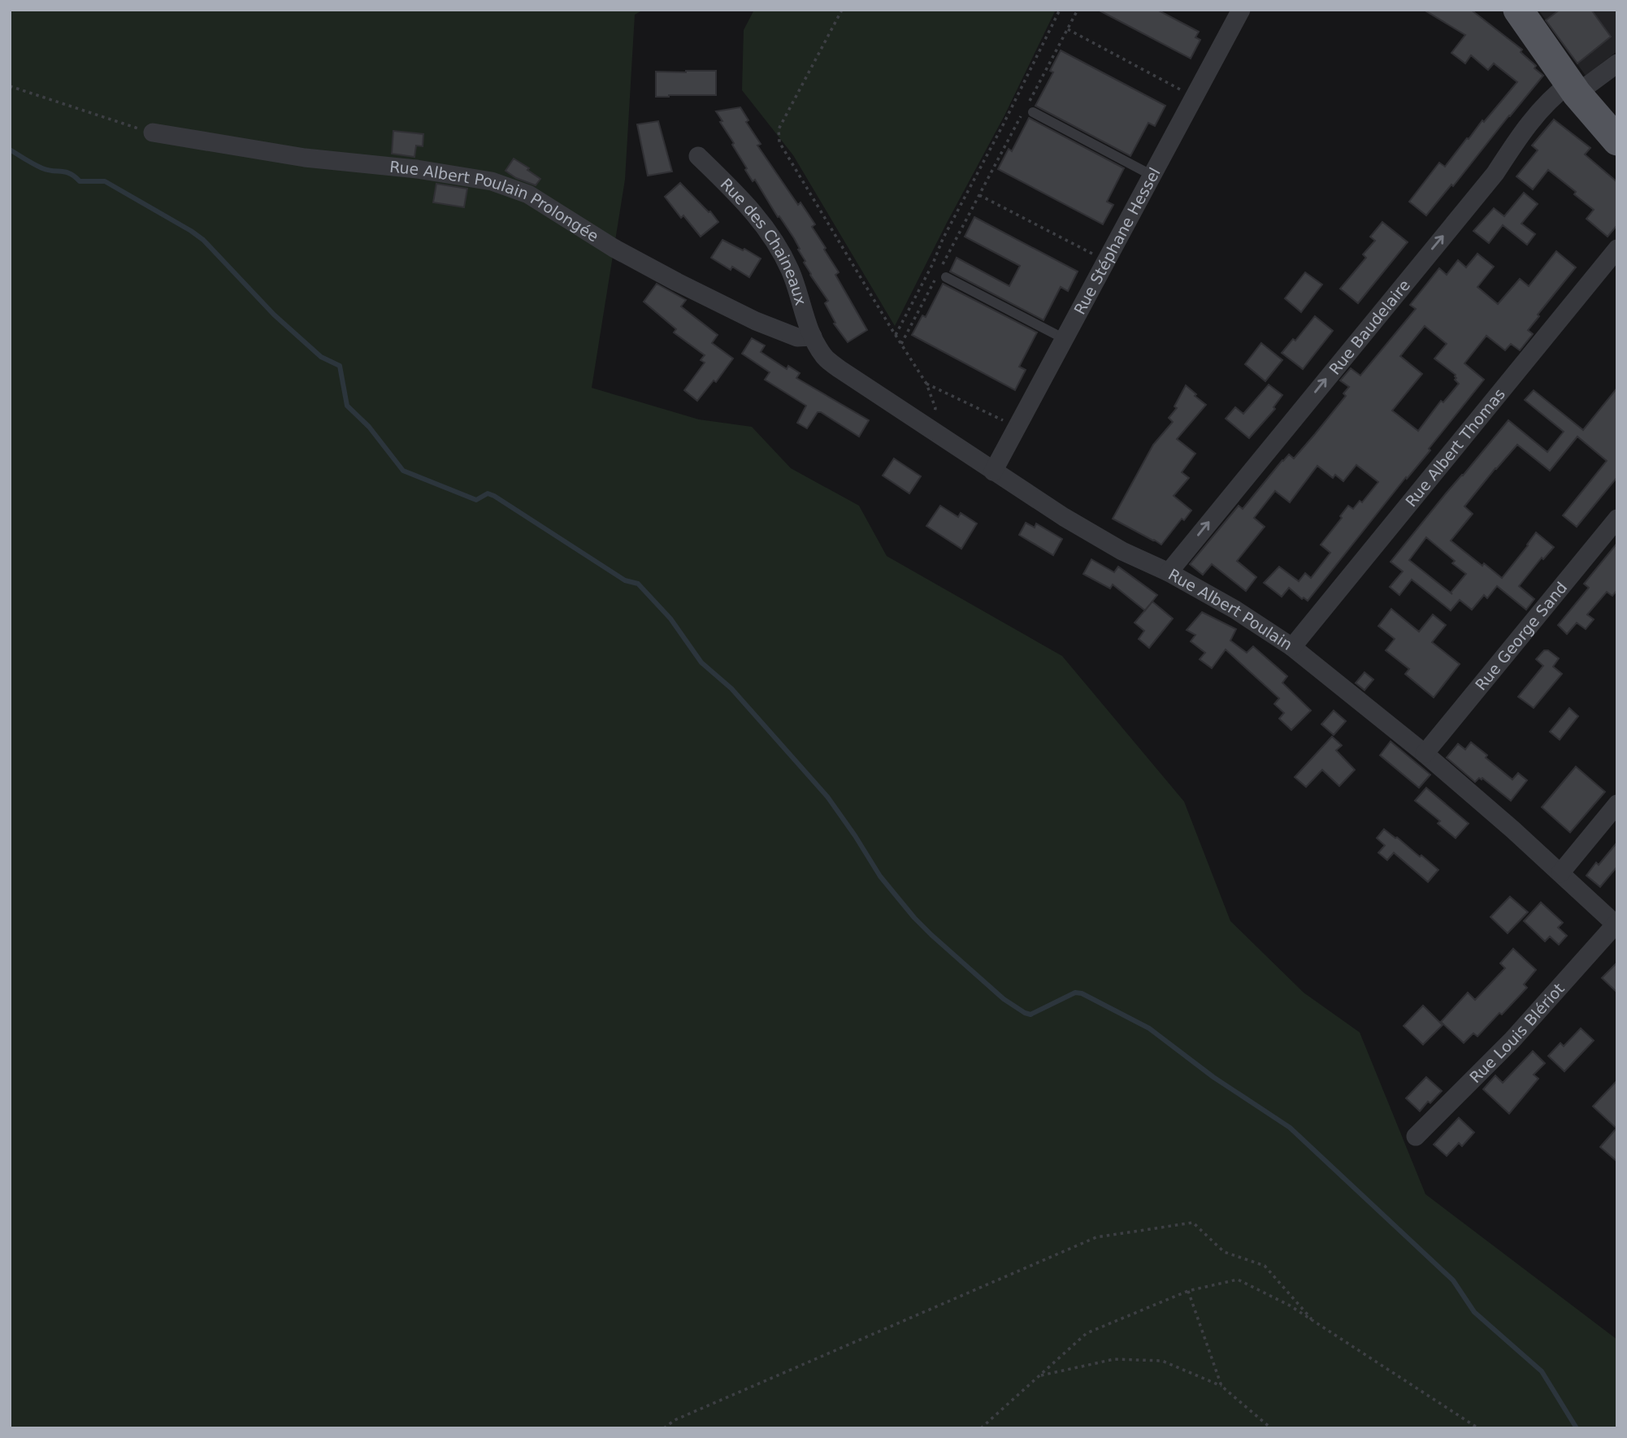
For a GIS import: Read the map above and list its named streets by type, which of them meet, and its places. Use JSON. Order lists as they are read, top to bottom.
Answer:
{
  "streets": {
    "street": [
      "Rue Albert Poulain Prolongée",
      "Rue Stéphane Hessel",
      "Rue des Chaineaux",
      "Rue Baudelaire",
      "Rue Albert Thomas",
      "Rue Albert Poulain",
      "Rue George Sand",
      "Rue Louis Blériot"
    ]
  },
  "crossings": [
    ["Rue Albert Poulain Prolongée", "Rue des Chaineaux"],
    ["Rue Albert Poulain Prolongée", "Rue Albert Poulain"],
    ["Rue Stéphane Hessel", "Rue Albert Poulain"],
    ["Rue des Chaineaux", "Rue Albert Poulain"],
    ["Rue Baudelaire", "Rue Albert Poulain"],
    ["Rue Albert Thomas", "Rue Albert Poulain"],
    ["Rue Albert Poulain", "Rue George Sand"],
    ["Rue Albert Poulain", "Rue Louis Blériot"]
  ],
  "one_way": ["Rue Baudelaire"]
}
